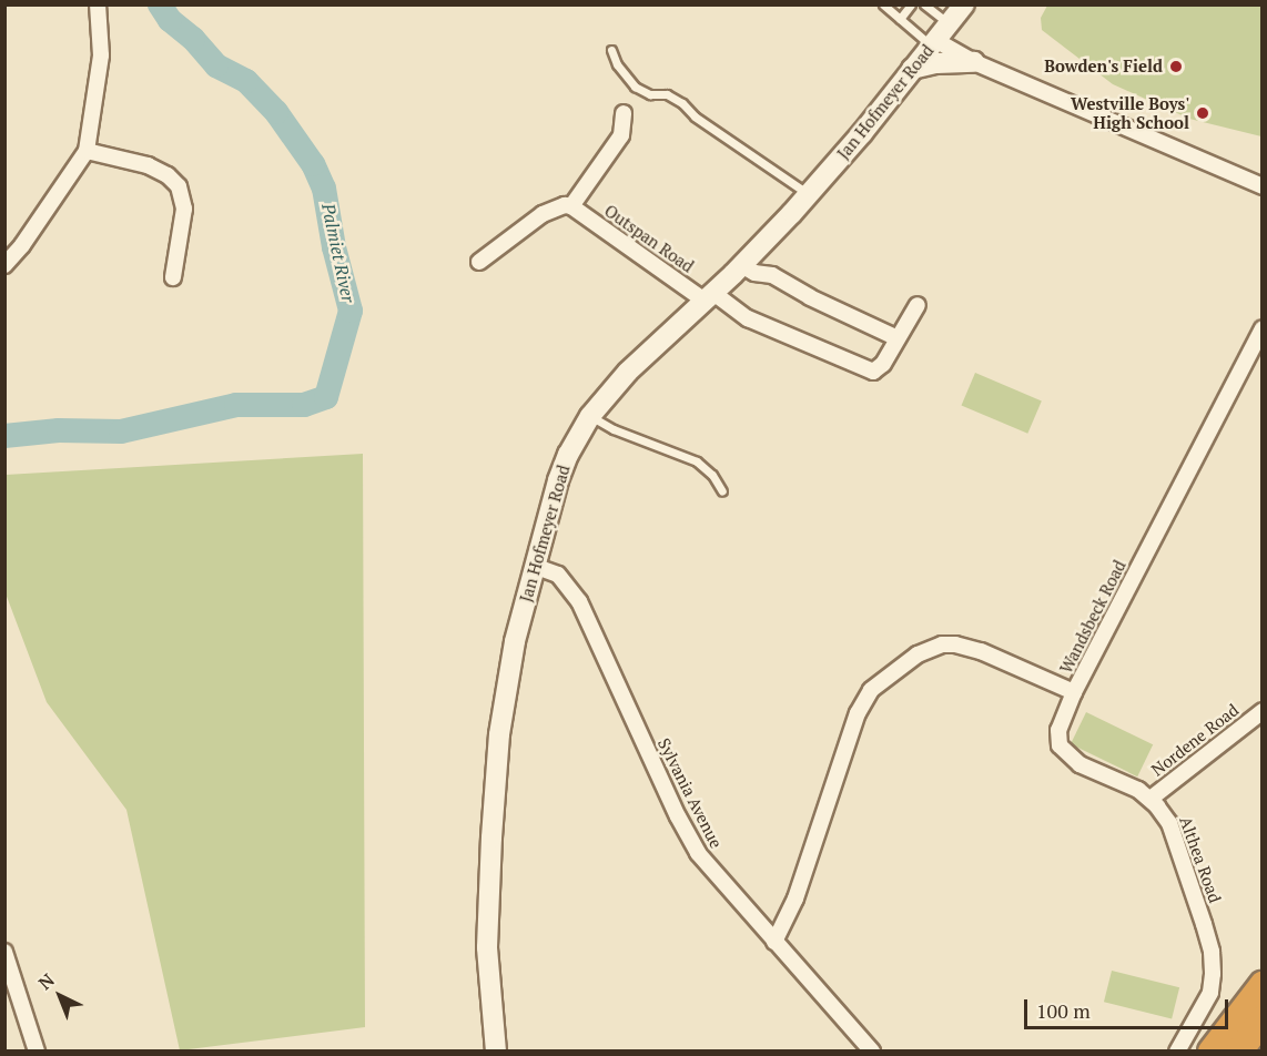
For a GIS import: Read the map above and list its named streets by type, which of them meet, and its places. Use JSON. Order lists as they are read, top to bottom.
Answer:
{
  "streets": {
    "street": [
      "Jan Hofmeyer Road",
      "Outspan Road",
      "Wandsbeck Road",
      "Nordene Road",
      "Sylvania Avenue",
      "Althea Road"
    ]
  },
  "crossings": [
    ["Jan Hofmeyer Road", "Outspan Road"],
    ["Jan Hofmeyer Road", "Sylvania Avenue"],
    ["Wandsbeck Road", "Sylvania Avenue"],
    ["Wandsbeck Road", "Althea Road"],
    ["Nordene Road", "Althea Road"]
  ],
  "water": ["Palmiet River"],
  "places": ["Bowden's Field", "Westville Boys' High School"],
  "scale_bar": "100 m",
  "north": "top left"
}
